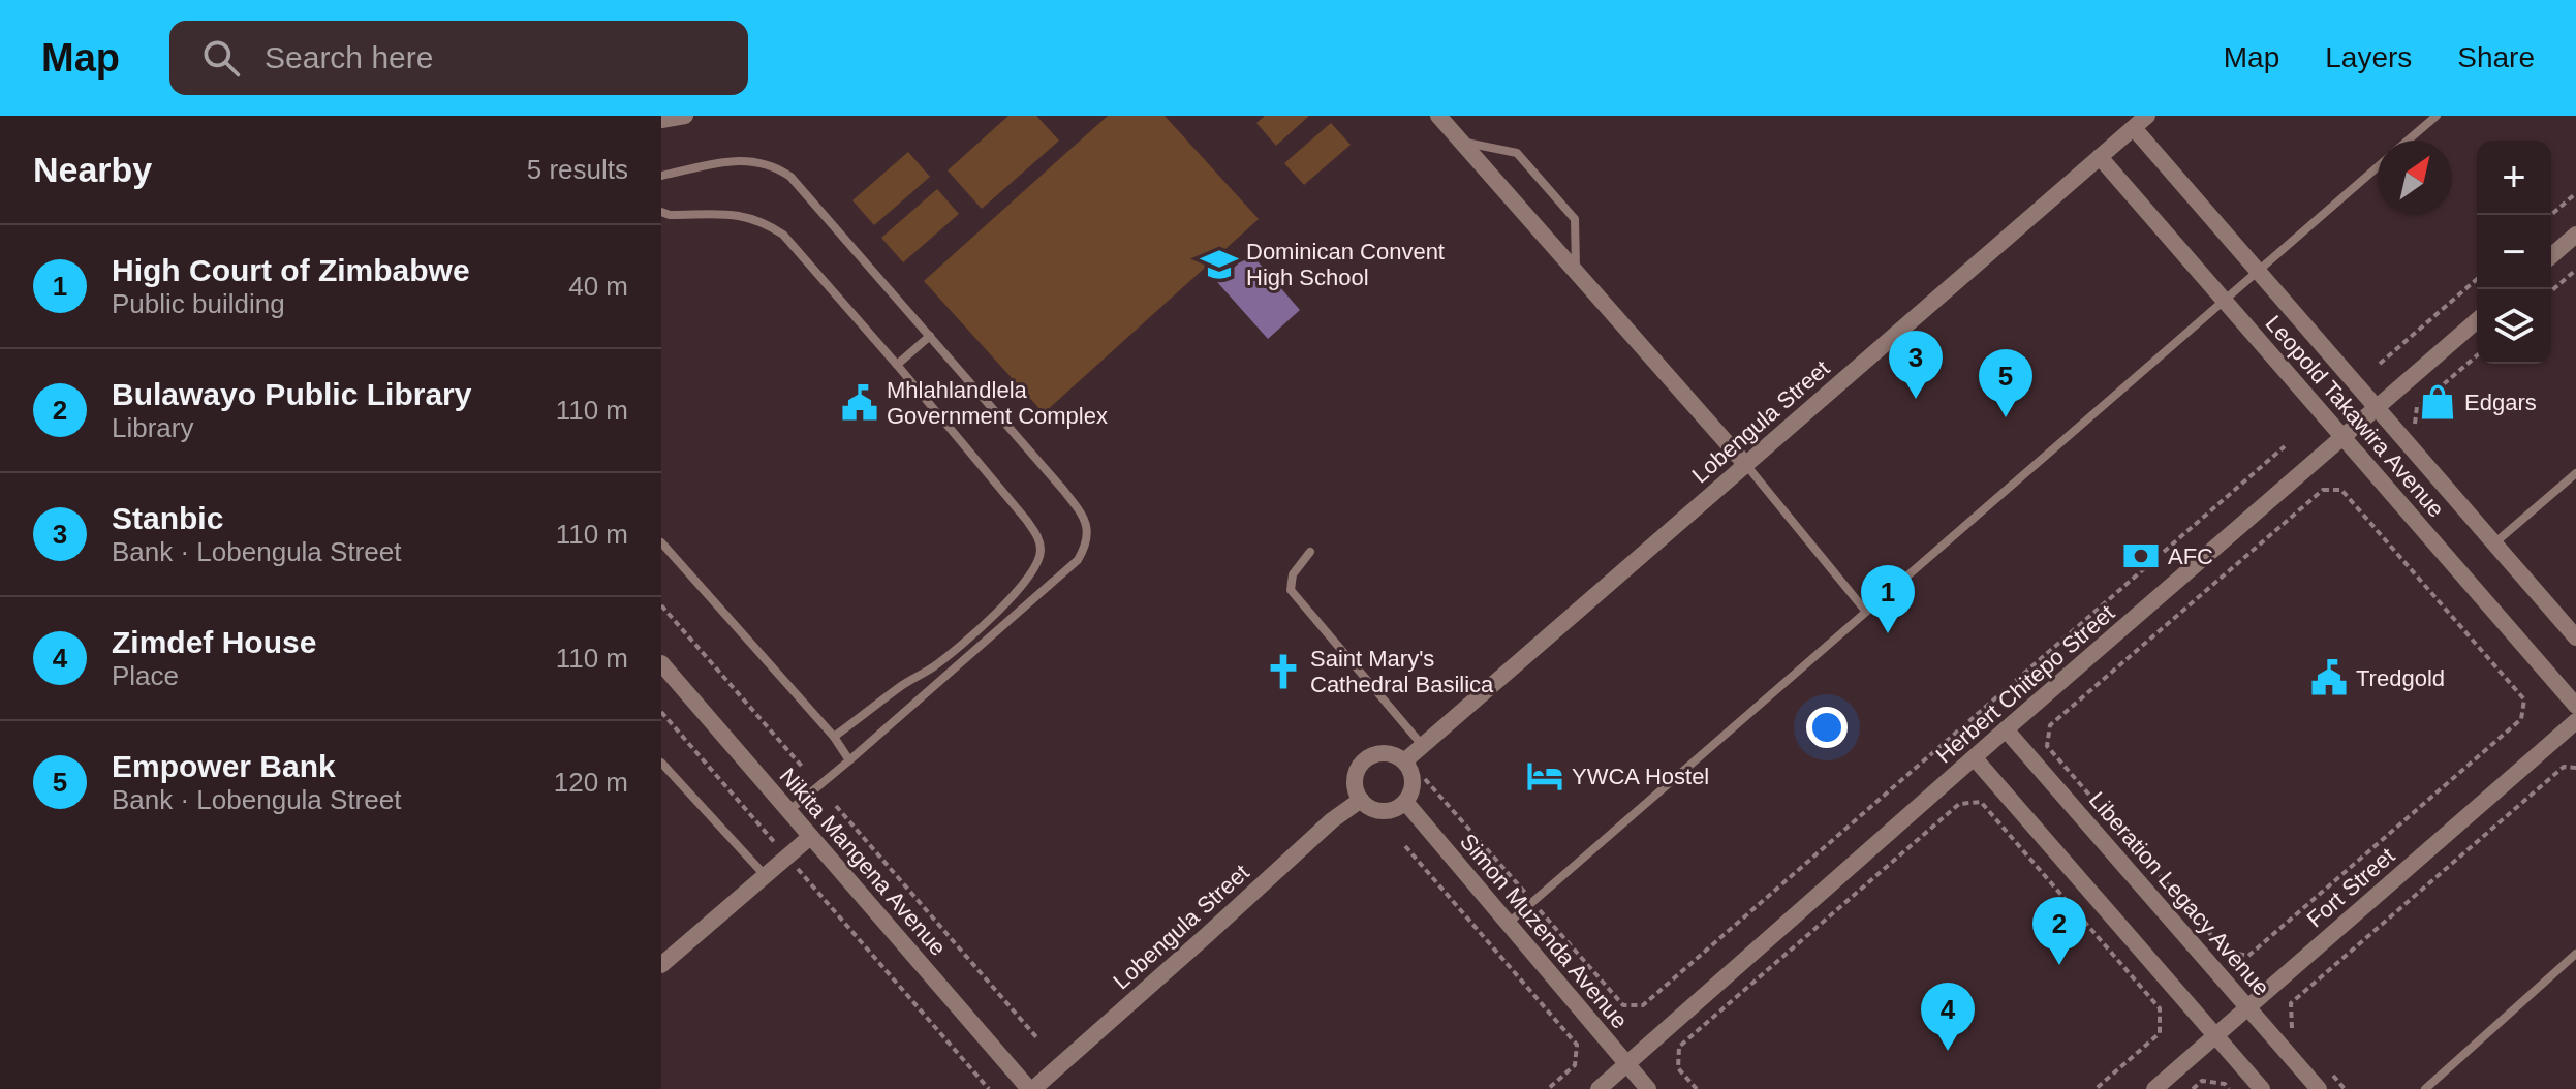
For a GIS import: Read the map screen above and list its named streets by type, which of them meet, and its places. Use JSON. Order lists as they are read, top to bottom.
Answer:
{
  "streets": {
    "street": [
      "Leopold Takawira Avenue",
      "Lobengula Street",
      "Herbert Chitepo Street",
      "Nikita Mangena Avenue",
      "Fort Street",
      "Liberation Legacy Avenue",
      "Simon Muzenda Avenue"
    ]
  },
  "crossings": [
    ["Leopold Takawira Avenue", "Lobengula Street"],
    ["Leopold Takawira Avenue", "Herbert Chitepo Street"],
    ["Lobengula Street", "Nikita Mangena Avenue"],
    ["Lobengula Street", "Simon Muzenda Avenue"],
    ["Herbert Chitepo Street", "Liberation Legacy Avenue"],
    ["Herbert Chitepo Street", "Simon Muzenda Avenue"],
    ["Fort Street", "Liberation Legacy Avenue"]
  ],
  "places": {
    "school or university": ["Dominican Convent High School"],
    "shop": ["Edgars"],
    "public building": ["Mhlahlandlela Government Complex", "Tredgold"],
    "bank": ["AFC"],
    "church": ["Saint Mary's Cathedral Basilica"],
    "hotel": ["YWCA Hostel"]
  },
  "north": "top right",
  "page": {
    "header": "Map",
    "search": "Search here",
    "nav": ["Map", "Layers", "Share"],
    "heading": ["Nearby", "5 results"],
    "map_buttons": ["+", "−"],
    "list": [
      {
        "mark": "1",
        "name": "High Court of Zimbabwe",
        "note": "Public building",
        "value": "40 m"
      },
      {
        "mark": "2",
        "name": "Bulawayo Public Library",
        "note": "Library",
        "value": "110 m"
      },
      {
        "mark": "3",
        "name": "Stanbic",
        "note": "Bank · Lobengula Street",
        "value": "110 m"
      },
      {
        "mark": "4",
        "name": "Zimdef House",
        "note": "Place",
        "value": "110 m"
      },
      {
        "mark": "5",
        "name": "Empower Bank",
        "note": "Bank · Lobengula Street",
        "value": "120 m"
      }
    ],
    "pins": [
      "3",
      "5",
      "1",
      "2",
      "4"
    ]
  }
}
